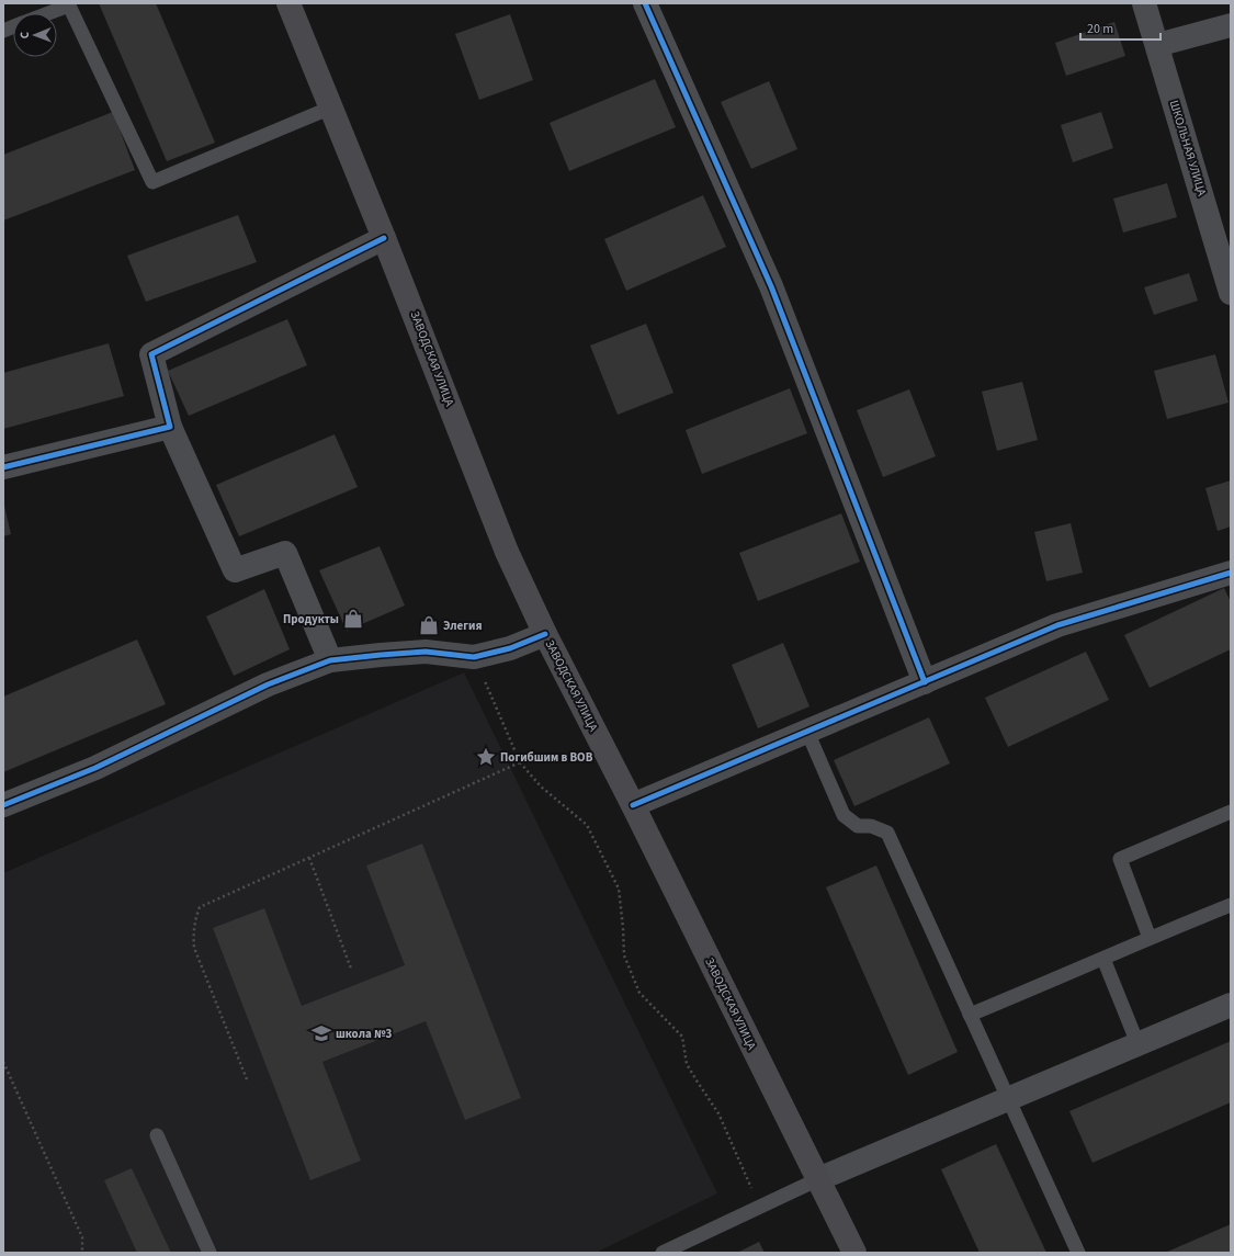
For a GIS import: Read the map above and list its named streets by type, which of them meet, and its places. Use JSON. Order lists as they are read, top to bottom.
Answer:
{
  "streets": {
    "main road": ["ЗАВОДСКАЯ УЛИЦА"],
    "street": ["ШКОЛЬНАЯ УЛИЦА"]
  },
  "places": {
    "shop": ["Продукты", "Элегия"],
    "place": ["Погибшим в ВОВ"],
    "school or university": ["школа №3"]
  },
  "scale_bar": "20 m",
  "north": "left"
}
